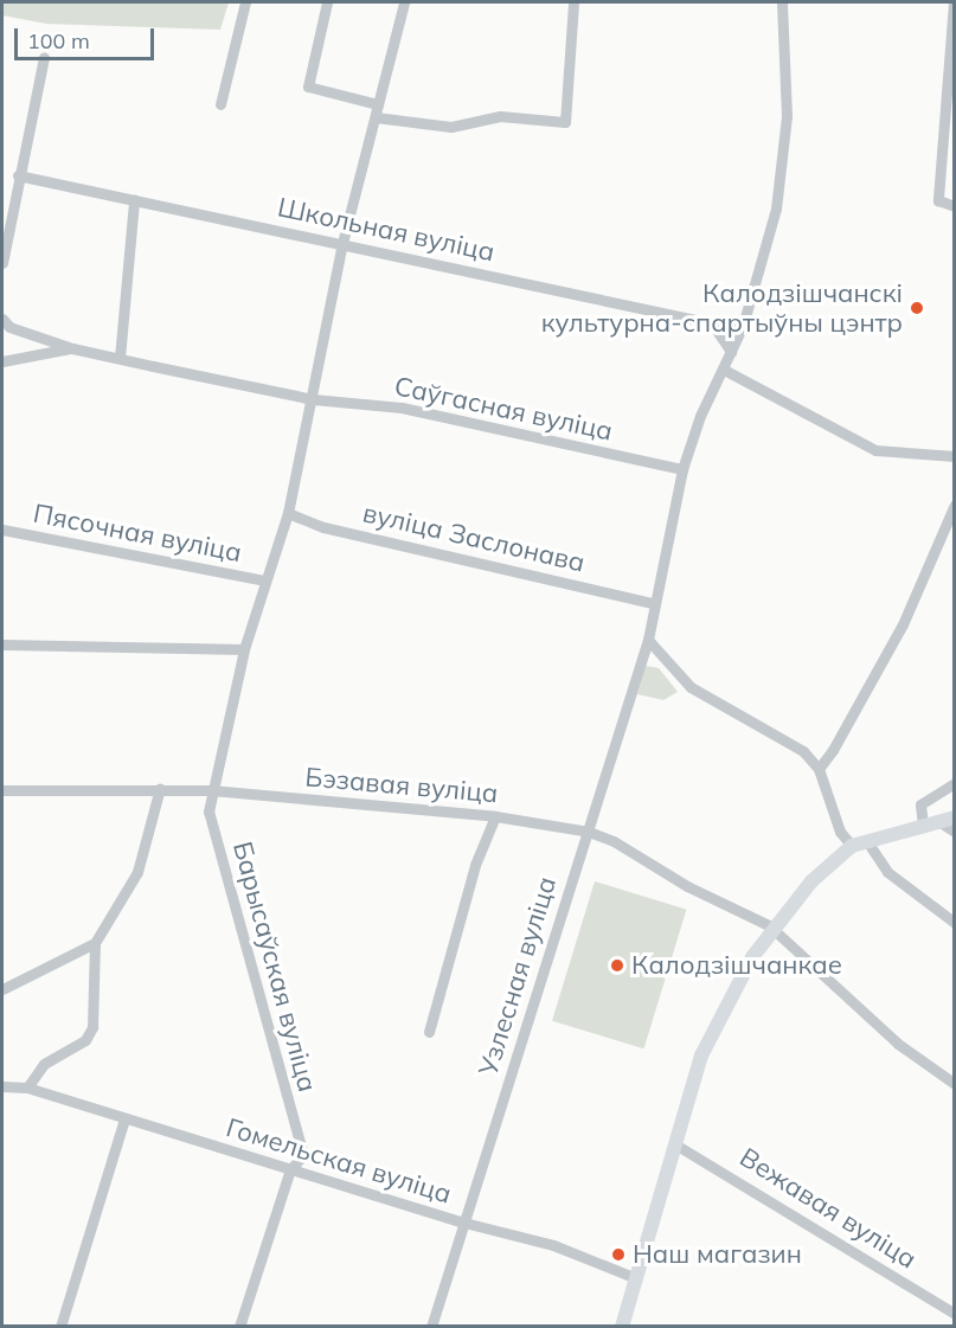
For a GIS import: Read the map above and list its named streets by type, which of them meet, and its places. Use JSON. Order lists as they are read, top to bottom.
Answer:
{
  "streets": {
    "street": [
      "Школьная вуліца",
      "Саўгасная вуліца",
      "Пясочная вуліца",
      "вуліца Заслонава",
      "Бэзавая вуліца",
      "Барысаўская вуліца",
      "Узлесная вуліца",
      "Гомельская вуліца",
      "Вежавая вуліца"
    ]
  },
  "crossings": [
    ["Бэзавая вуліца", "Барысаўская вуліца"],
    ["Бэзавая вуліца", "Узлесная вуліца"],
    ["Барысаўская вуліца", "Гомельская вуліца"],
    ["Узлесная вуліца", "Гомельская вуліца"]
  ],
  "places": ["Калодзішчанскі культурна-спартыўны цэнтр", "Калодзішчанкае", "Наш магазин"],
  "scale_bar": "100 m"
}
